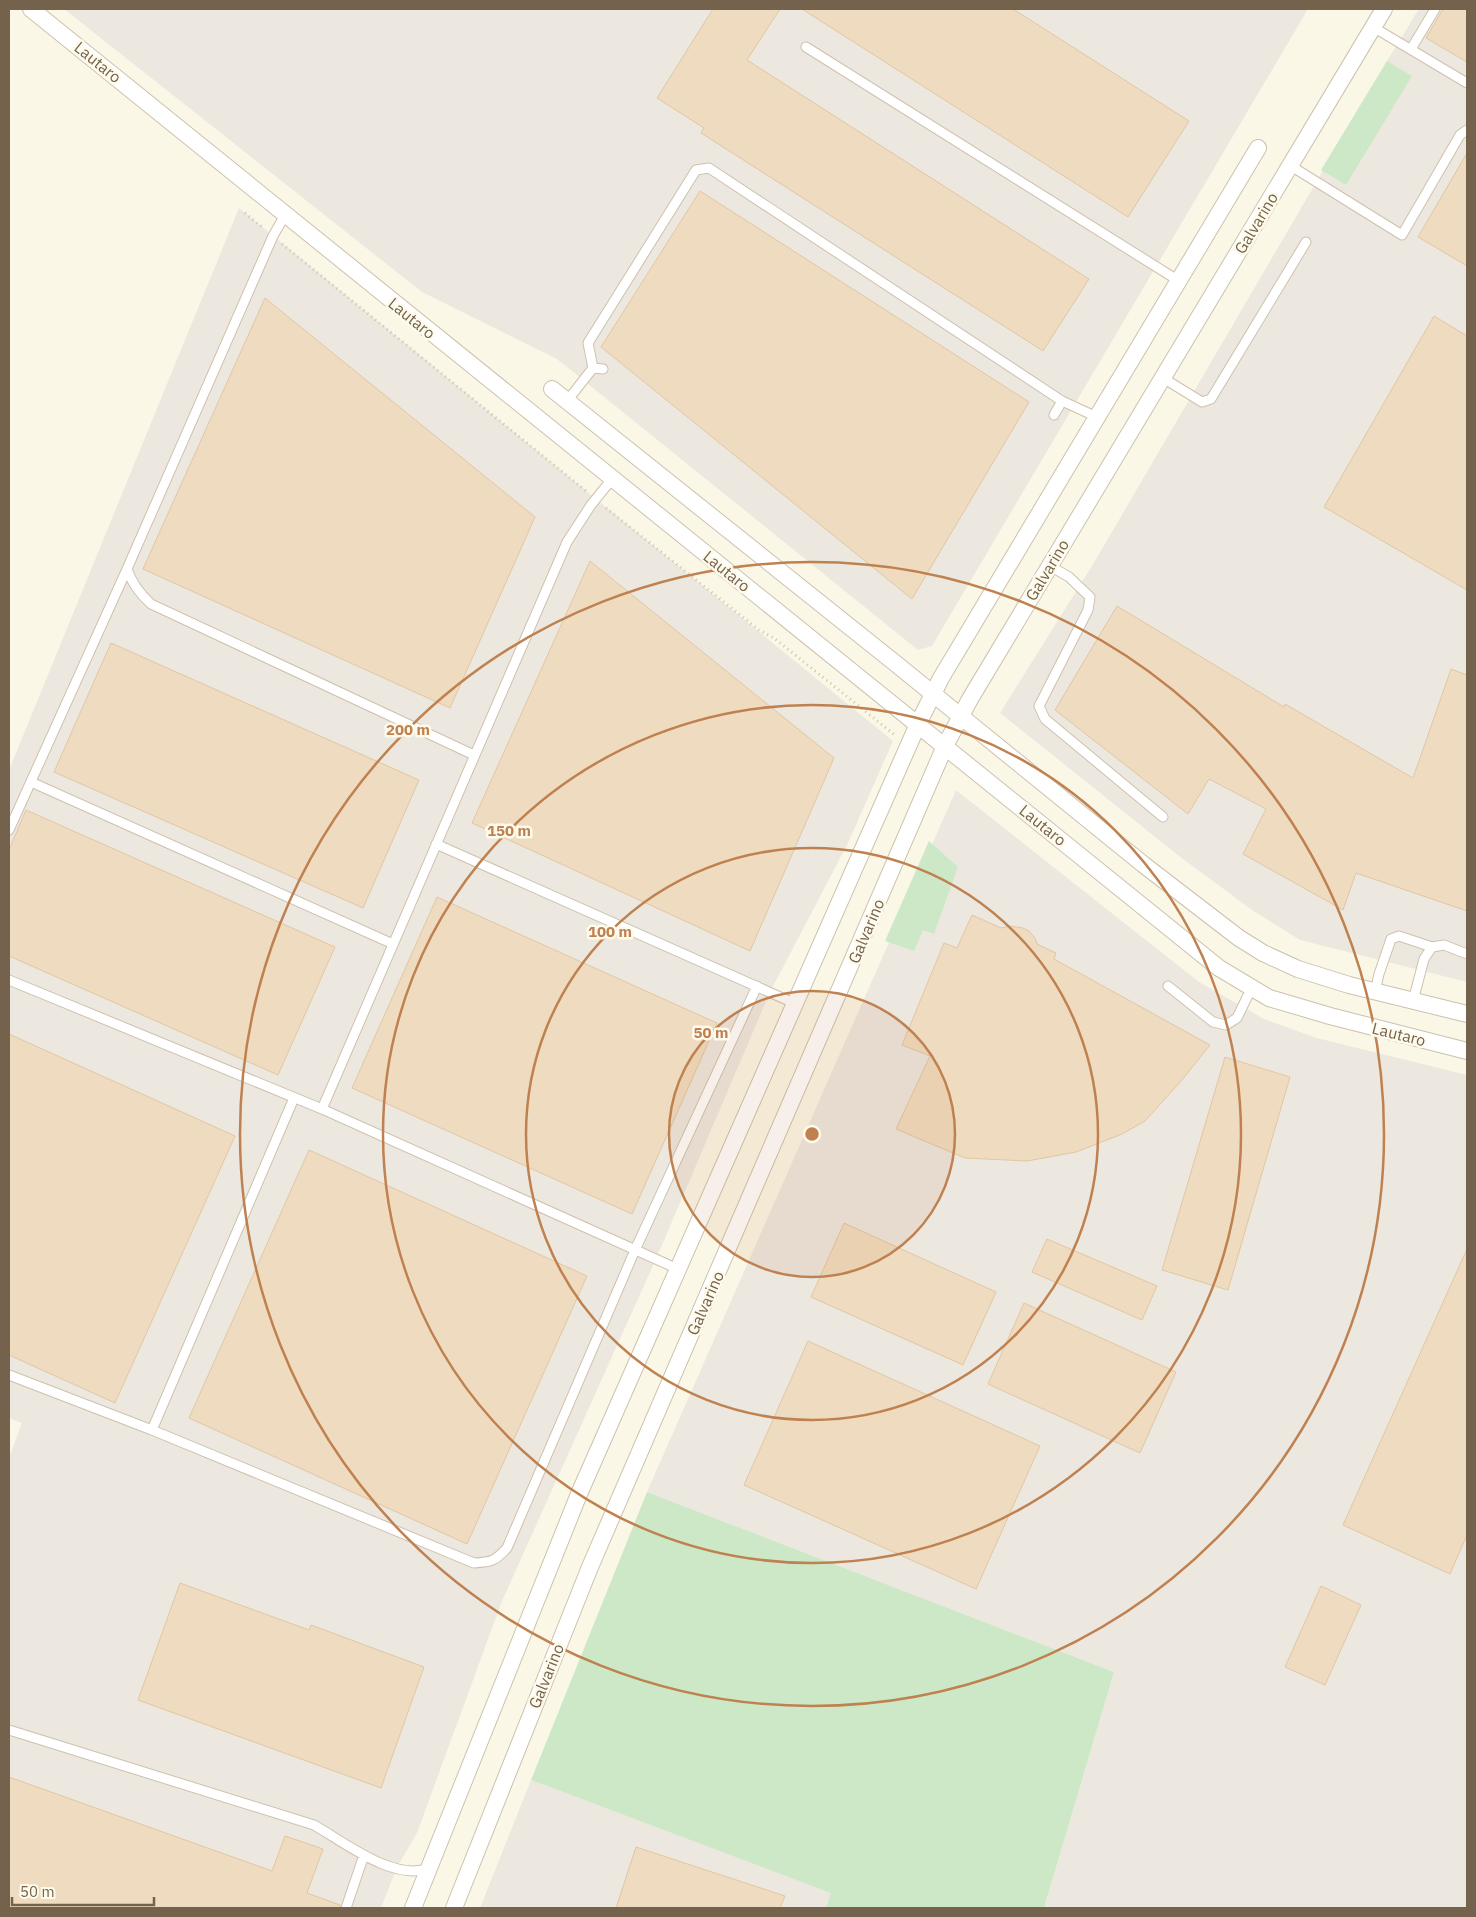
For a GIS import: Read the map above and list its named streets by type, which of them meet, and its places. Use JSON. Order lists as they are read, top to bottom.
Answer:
{
  "streets": {
    "street": ["Lautaro", "Galvarino"]
  },
  "crossings": [
    ["Lautaro", "Galvarino"]
  ],
  "scale_bar": "50 m",
  "rings": [
    "200 m",
    "150 m",
    "100 m",
    "50 m"
  ]
}
